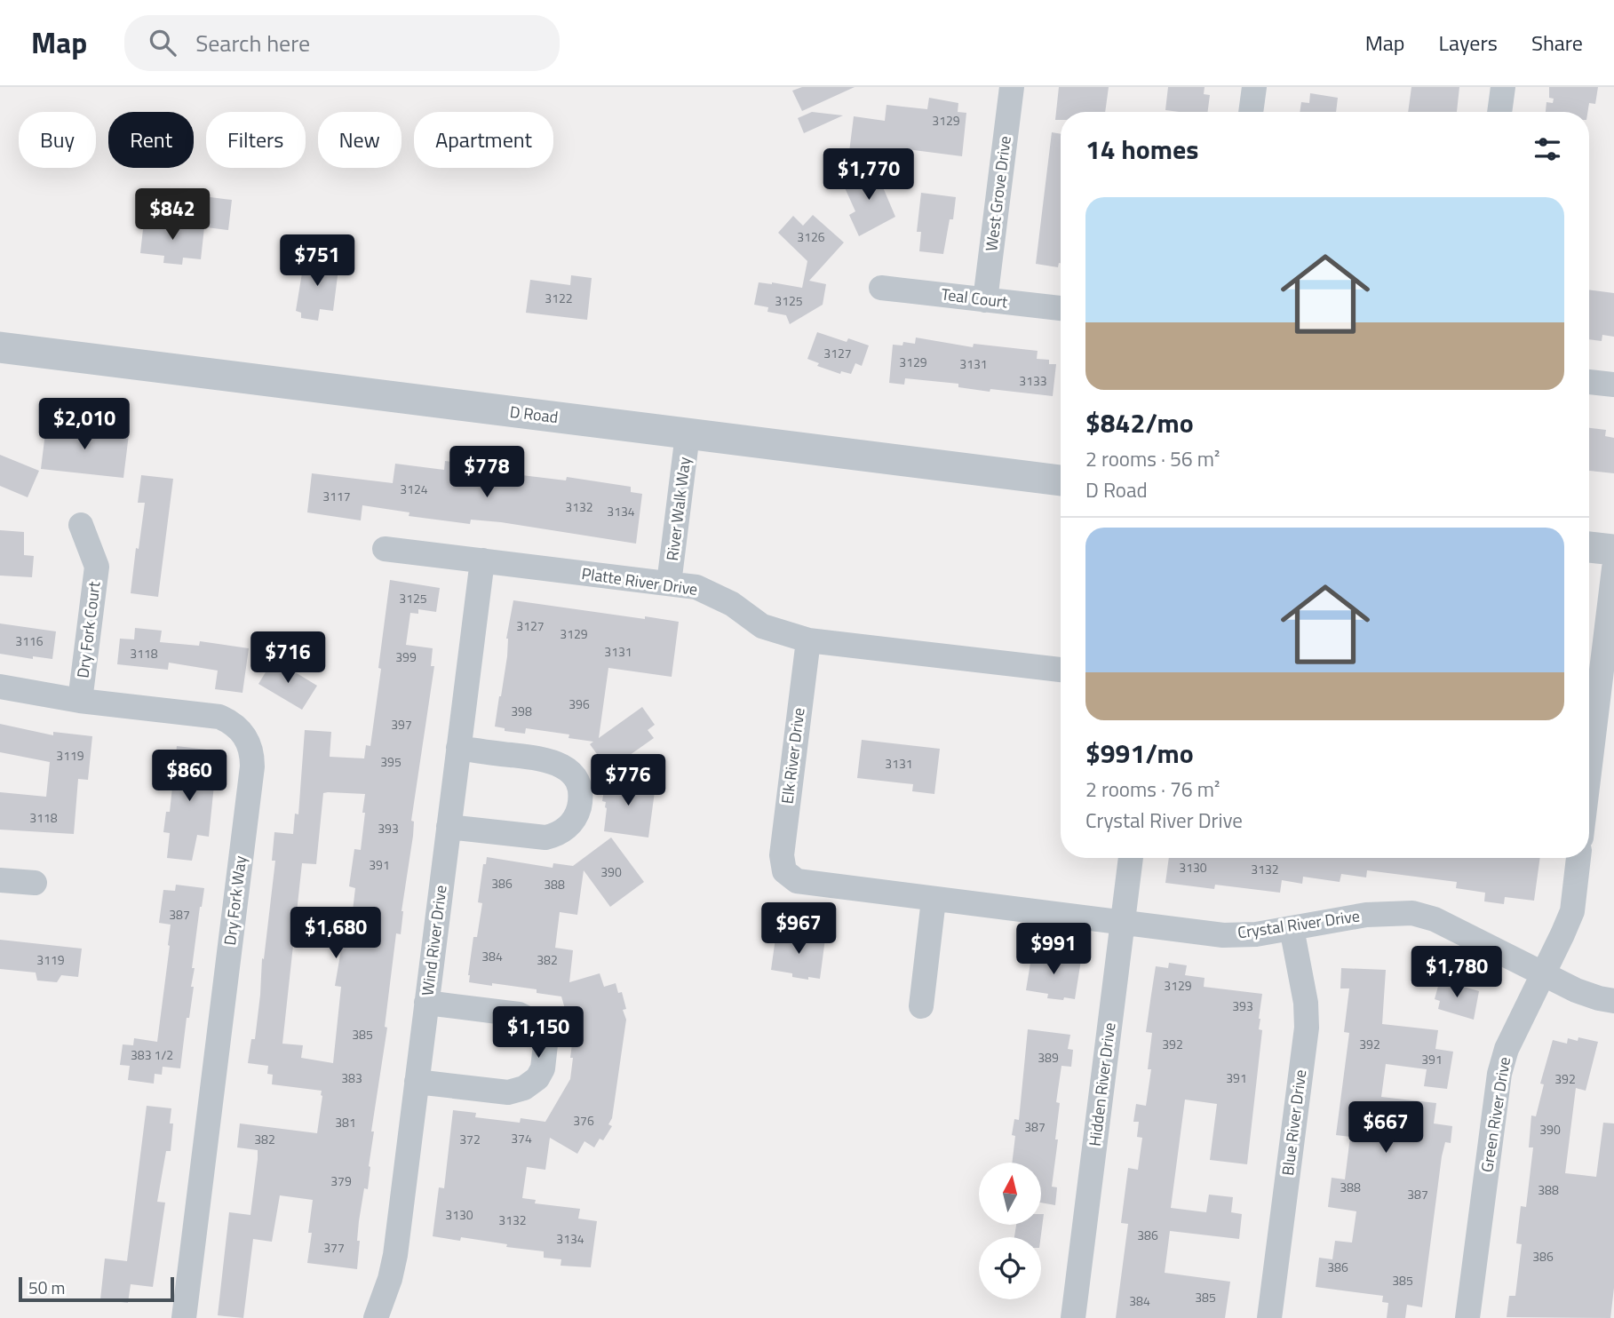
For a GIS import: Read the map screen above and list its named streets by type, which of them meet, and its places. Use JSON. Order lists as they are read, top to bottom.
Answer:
{
  "streets": {
    "street": [
      "West Grove Drive",
      "Teal Court",
      "D Road",
      "River Walk Way",
      "Platte River Drive",
      "Dry Fork Court",
      "Elk River Drive",
      "Dry Fork Way",
      "Crystal River Drive",
      "Wind River Drive",
      "Hidden River Drive",
      "Green River Drive",
      "Blue River Drive"
    ]
  },
  "crossings": [
    ["West Grove Drive", "Teal Court"],
    ["D Road", "River Walk Way"],
    ["River Walk Way", "Platte River Drive"],
    ["Platte River Drive", "Elk River Drive"],
    ["Platte River Drive", "Wind River Drive"],
    ["Dry Fork Court", "Dry Fork Way"],
    ["Elk River Drive", "Crystal River Drive"],
    ["Crystal River Drive", "Hidden River Drive"],
    ["Crystal River Drive", "Green River Drive"],
    ["Crystal River Drive", "Blue River Drive"]
  ],
  "house_numbers": [
    "3129",
    "3126",
    "3122",
    "3125",
    "3127",
    "3129",
    "3131",
    "3133",
    "3124",
    "3117",
    "3132",
    "3134",
    "3125",
    "3127",
    "3129",
    "3116",
    "3131",
    "3118",
    "399",
    "396",
    "398",
    "397",
    "3119",
    "395",
    "3131",
    "3118",
    "393",
    "391",
    "3130",
    "3132",
    "390",
    "386",
    "388",
    "387",
    "384",
    "3119",
    "382",
    "3129",
    "393",
    "385",
    "392",
    "392",
    "383 1/2",
    "389",
    "391",
    "383",
    "391",
    "392",
    "376",
    "381",
    "387",
    "390",
    "374",
    "382",
    "372",
    "379",
    "388",
    "388",
    "387",
    "3130",
    "3132",
    "386",
    "3134",
    "377",
    "386",
    "386",
    "385",
    "385",
    "384"
  ],
  "scale_bar": "50 m",
  "north": "top",
  "page": {
    "header": "Map",
    "search": "Search here",
    "nav": ["Map", "Layers", "Share"],
    "chip": [
      "Buy",
      "Rent",
      "Filters",
      "New",
      "Apartment"
    ],
    "heading": "14 homes",
    "price": [
      "$1,770",
      "$842",
      "$751",
      "$2,010",
      "$778",
      "$716",
      "$860",
      "$776",
      "$967",
      "$1,680",
      "$991",
      "$1,780",
      "$1,150",
      "$667"
    ],
    "list": [
      {
        "name": "$842/mo",
        "note": "2 rooms · 56 m² · D Road"
      },
      {
        "name": "$991/mo",
        "note": "2 rooms · 76 m² · Crystal River Drive"
      }
    ],
    "scale": "50 m"
  }
}
